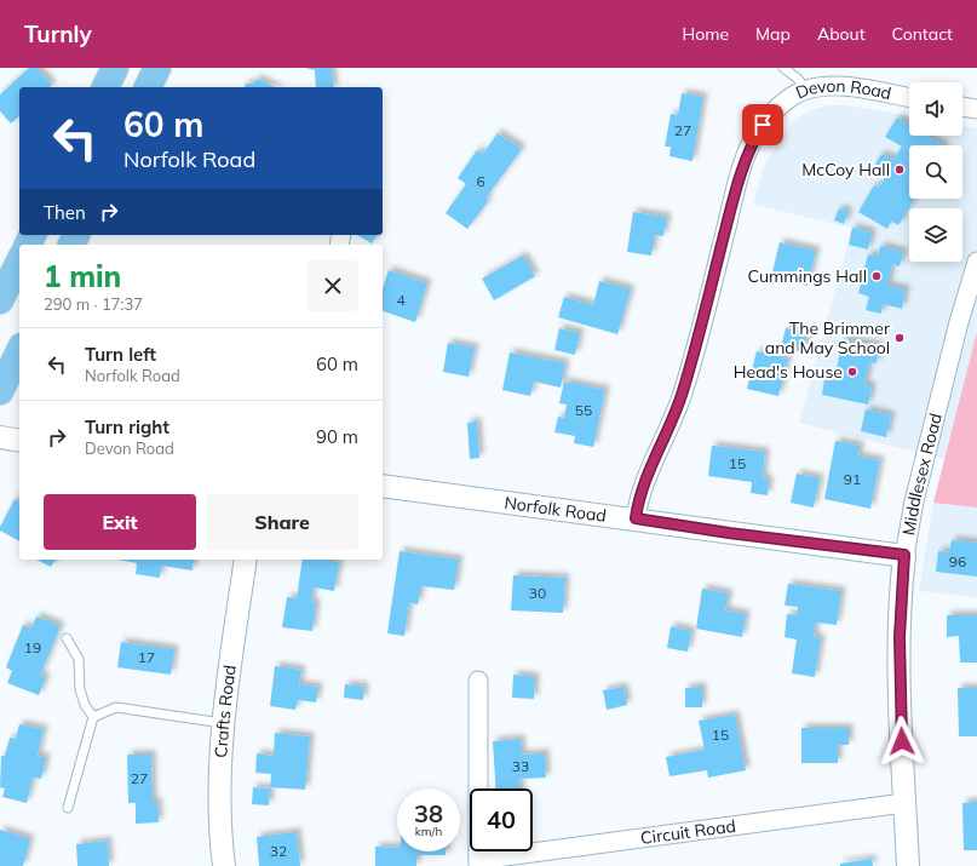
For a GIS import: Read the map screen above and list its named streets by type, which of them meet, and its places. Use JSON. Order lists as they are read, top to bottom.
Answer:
{
  "streets": {
    "street": [
      "Devon Road",
      "Middlesex Road",
      "Norfolk Road",
      "Crafts Road",
      "Circuit Road"
    ]
  },
  "crossings": [
    ["Devon Road", "Norfolk Road"],
    ["Middlesex Road", "Norfolk Road"],
    ["Middlesex Road", "Circuit Road"]
  ],
  "places": [
    "McCoy Hall",
    "Cummings Hall",
    "The Brimmer and May School",
    "Head's House"
  ],
  "house_numbers": [
    "27",
    "6",
    "4",
    "55",
    "15",
    "91",
    "96",
    "30",
    "19",
    "17",
    "15",
    "33",
    "27",
    "32"
  ],
  "page": {
    "header": "Turnly",
    "nav": [
      "Home",
      "Map",
      "About",
      "Contact"
    ],
    "turn": ["60 m", "Norfolk Road"],
    "then": "Then",
    "heading": ["1 min", "290 m · 17:37"],
    "list": [
      {
        "name": "Turn left",
        "note": "Norfolk Road",
        "value": "60 m"
      },
      {
        "name": "Turn right",
        "note": "Devon Road",
        "value": "90 m"
      }
    ],
    "buttons": ["Exit", "Share"],
    "speed": "38 km/h",
    "limit": "40"
  }
}
